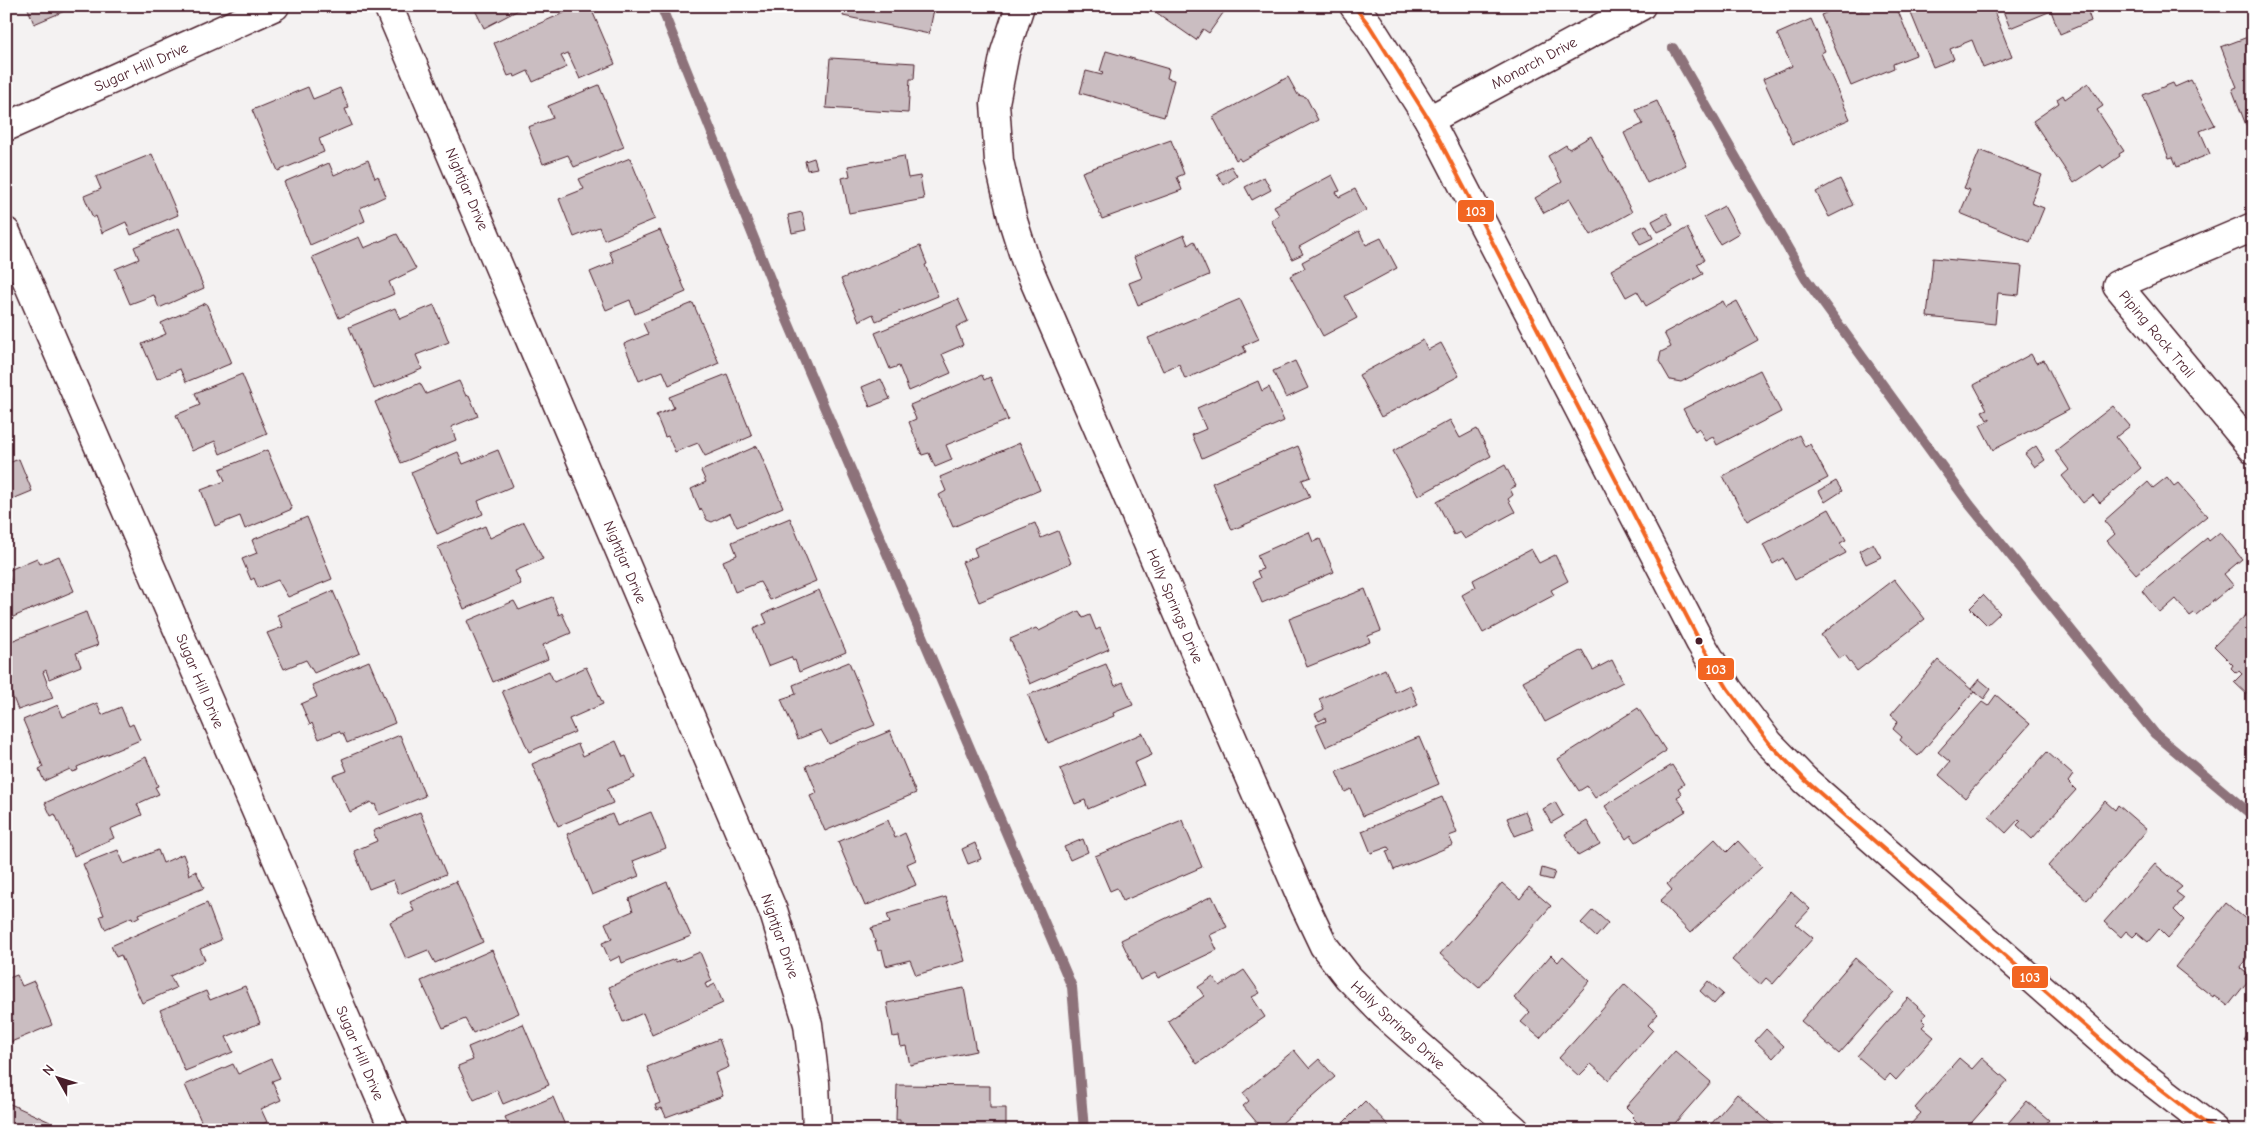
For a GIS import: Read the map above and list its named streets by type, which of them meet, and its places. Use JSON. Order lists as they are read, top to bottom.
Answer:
{
  "streets": {
    "street": [
      "Monarch Drive",
      "Sugar Hill Drive",
      "Nightjar Drive",
      "Piping Rock Trail",
      "Holly Springs Drive"
    ]
  },
  "lines": ["transit line 103"],
  "north": "top left"
}
